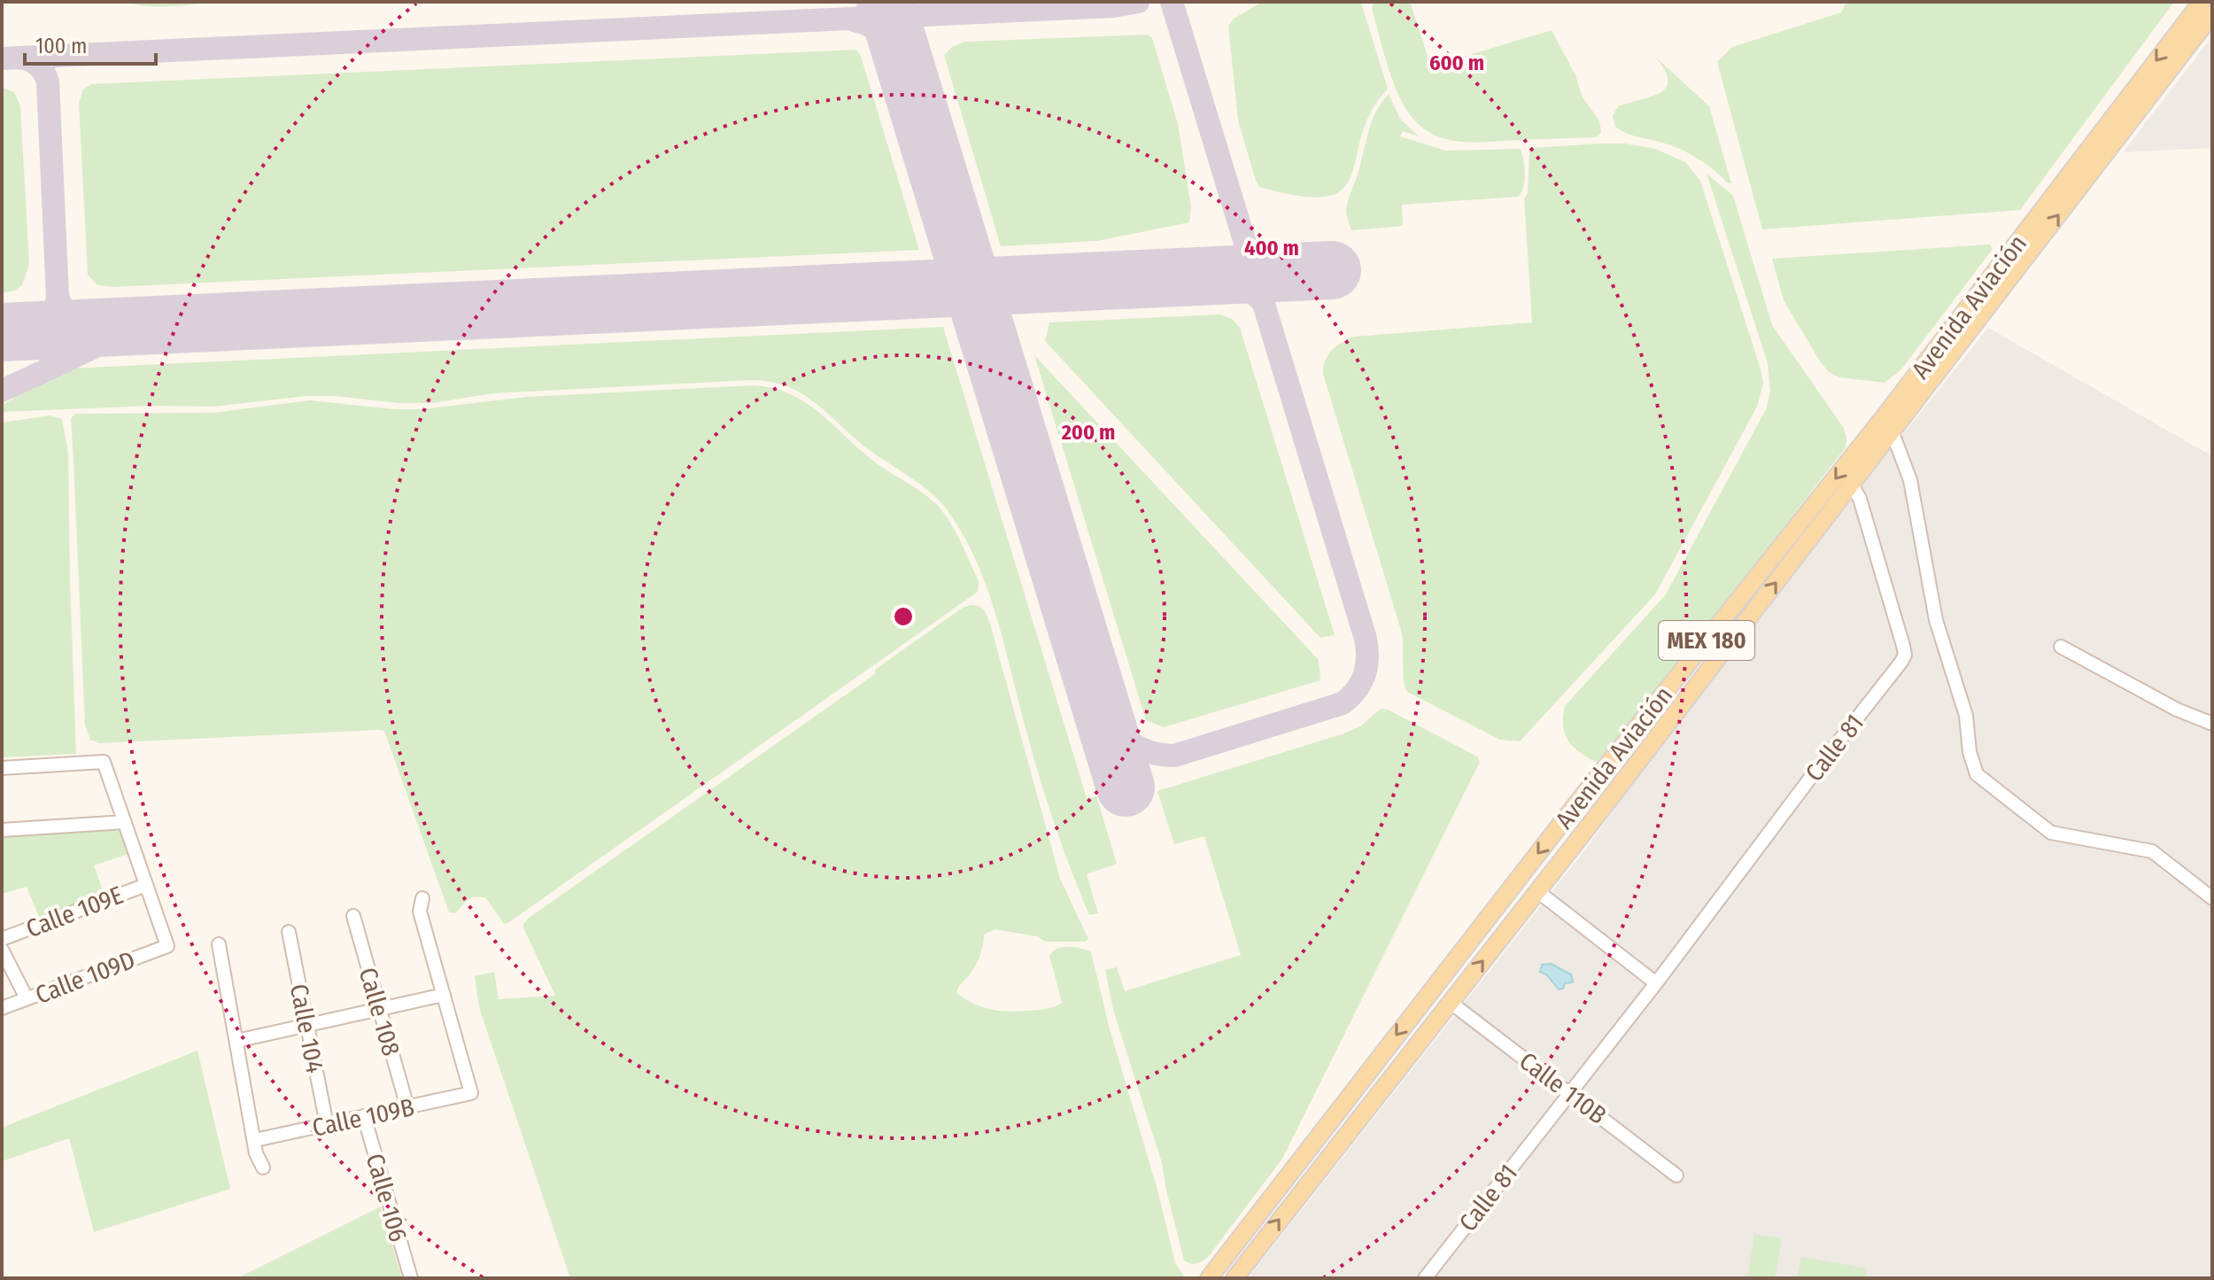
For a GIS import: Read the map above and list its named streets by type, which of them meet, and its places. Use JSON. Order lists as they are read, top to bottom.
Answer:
{
  "streets": {
    "main road": ["Avenida Aviación", "MEX 180"],
    "street": [
      "Calle 81",
      "Calle 109E",
      "Calle 109D",
      "Calle 108",
      "Calle 104",
      "Calle 110B",
      "Calle 109B",
      "Calle 106"
    ]
  },
  "crossings": [
    ["Avenida Aviación", "Calle 81"],
    ["Avenida Aviación", "Calle 110B"],
    ["Calle 81", "Calle 110B"],
    ["Calle 109E", "Calle 109D"],
    ["Calle 108", "Calle 109B"],
    ["Calle 104", "Calle 109B"],
    ["Calle 109B", "Calle 106"]
  ],
  "scale_bar": "100 m",
  "rings": ["600 m", "400 m", "200 m"]
}
